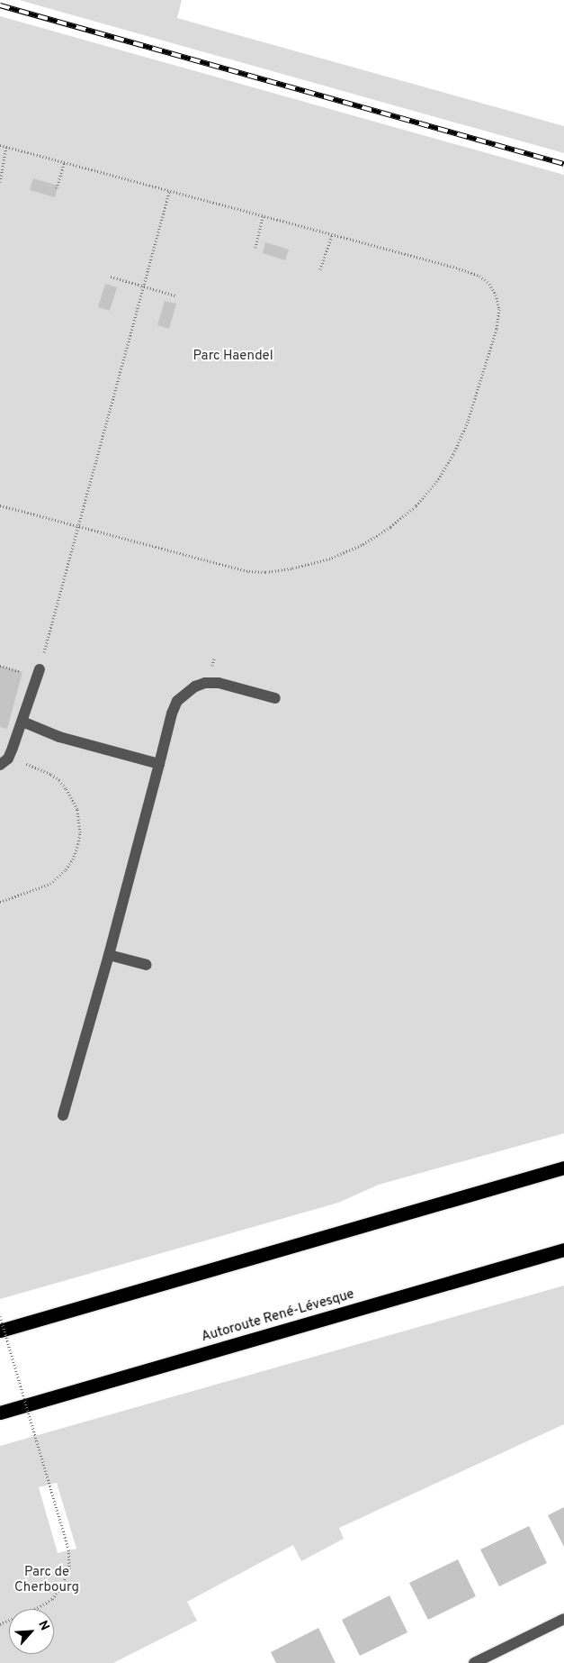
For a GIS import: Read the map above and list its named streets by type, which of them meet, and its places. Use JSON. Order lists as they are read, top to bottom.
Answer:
{
  "streets": {
    "highway": ["Autoroute René-Lévesque"]
  },
  "parks": ["Parc Haendel", "Parc de Cherbourg"],
  "north": "top right"
}
